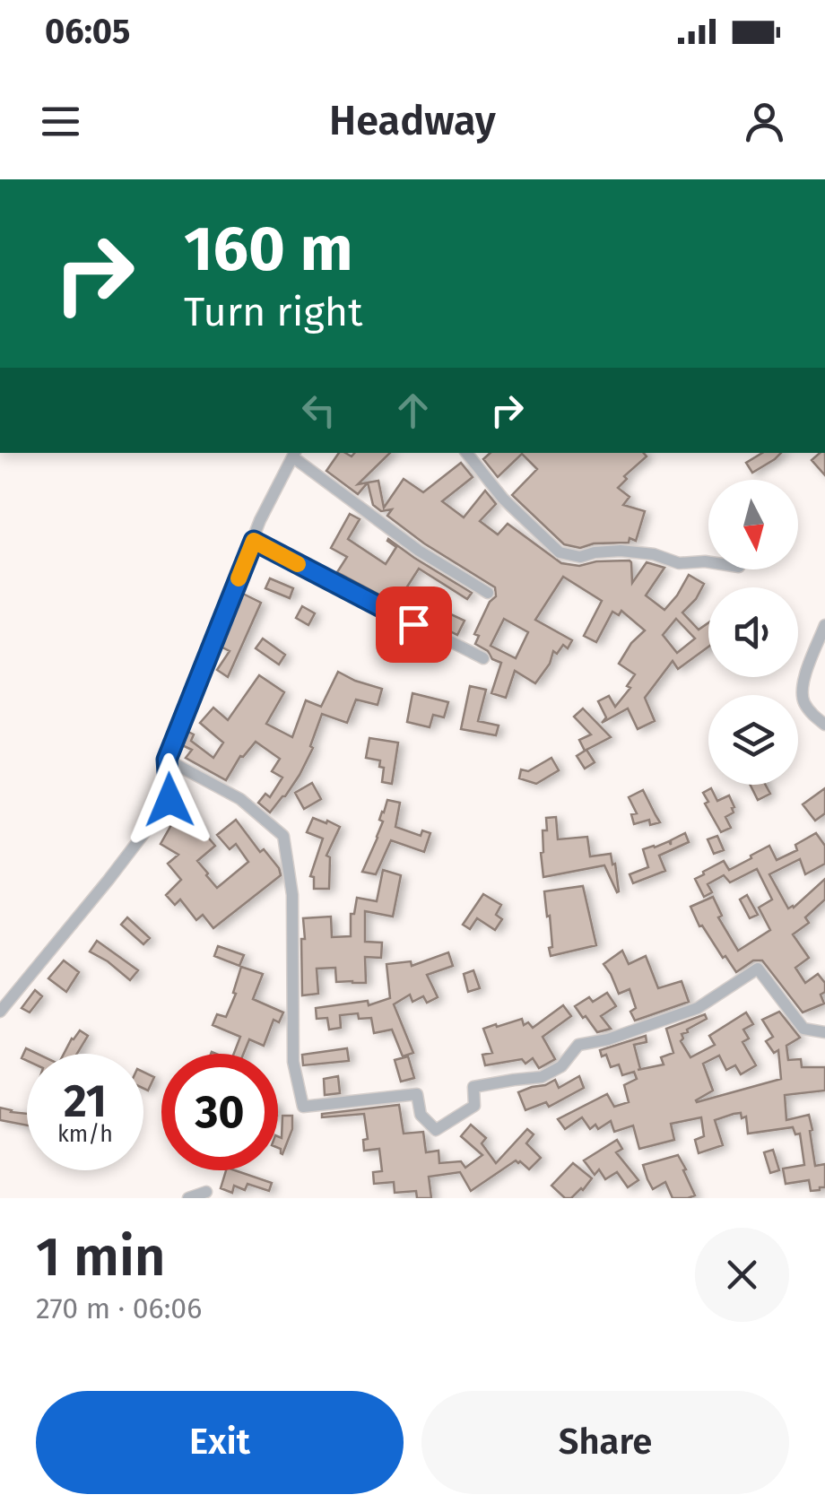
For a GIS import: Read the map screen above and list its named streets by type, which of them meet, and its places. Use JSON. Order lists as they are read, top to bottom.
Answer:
{
  "north": "bottom",
  "page": {
    "status": "06:05",
    "header": "Headway",
    "turn": ["160 m", "Turn right"],
    "speed": "21 km/h",
    "limit": "30",
    "heading": ["1 min", "270 m · 06:06"],
    "buttons": ["Exit", "Share"]
  }
}
